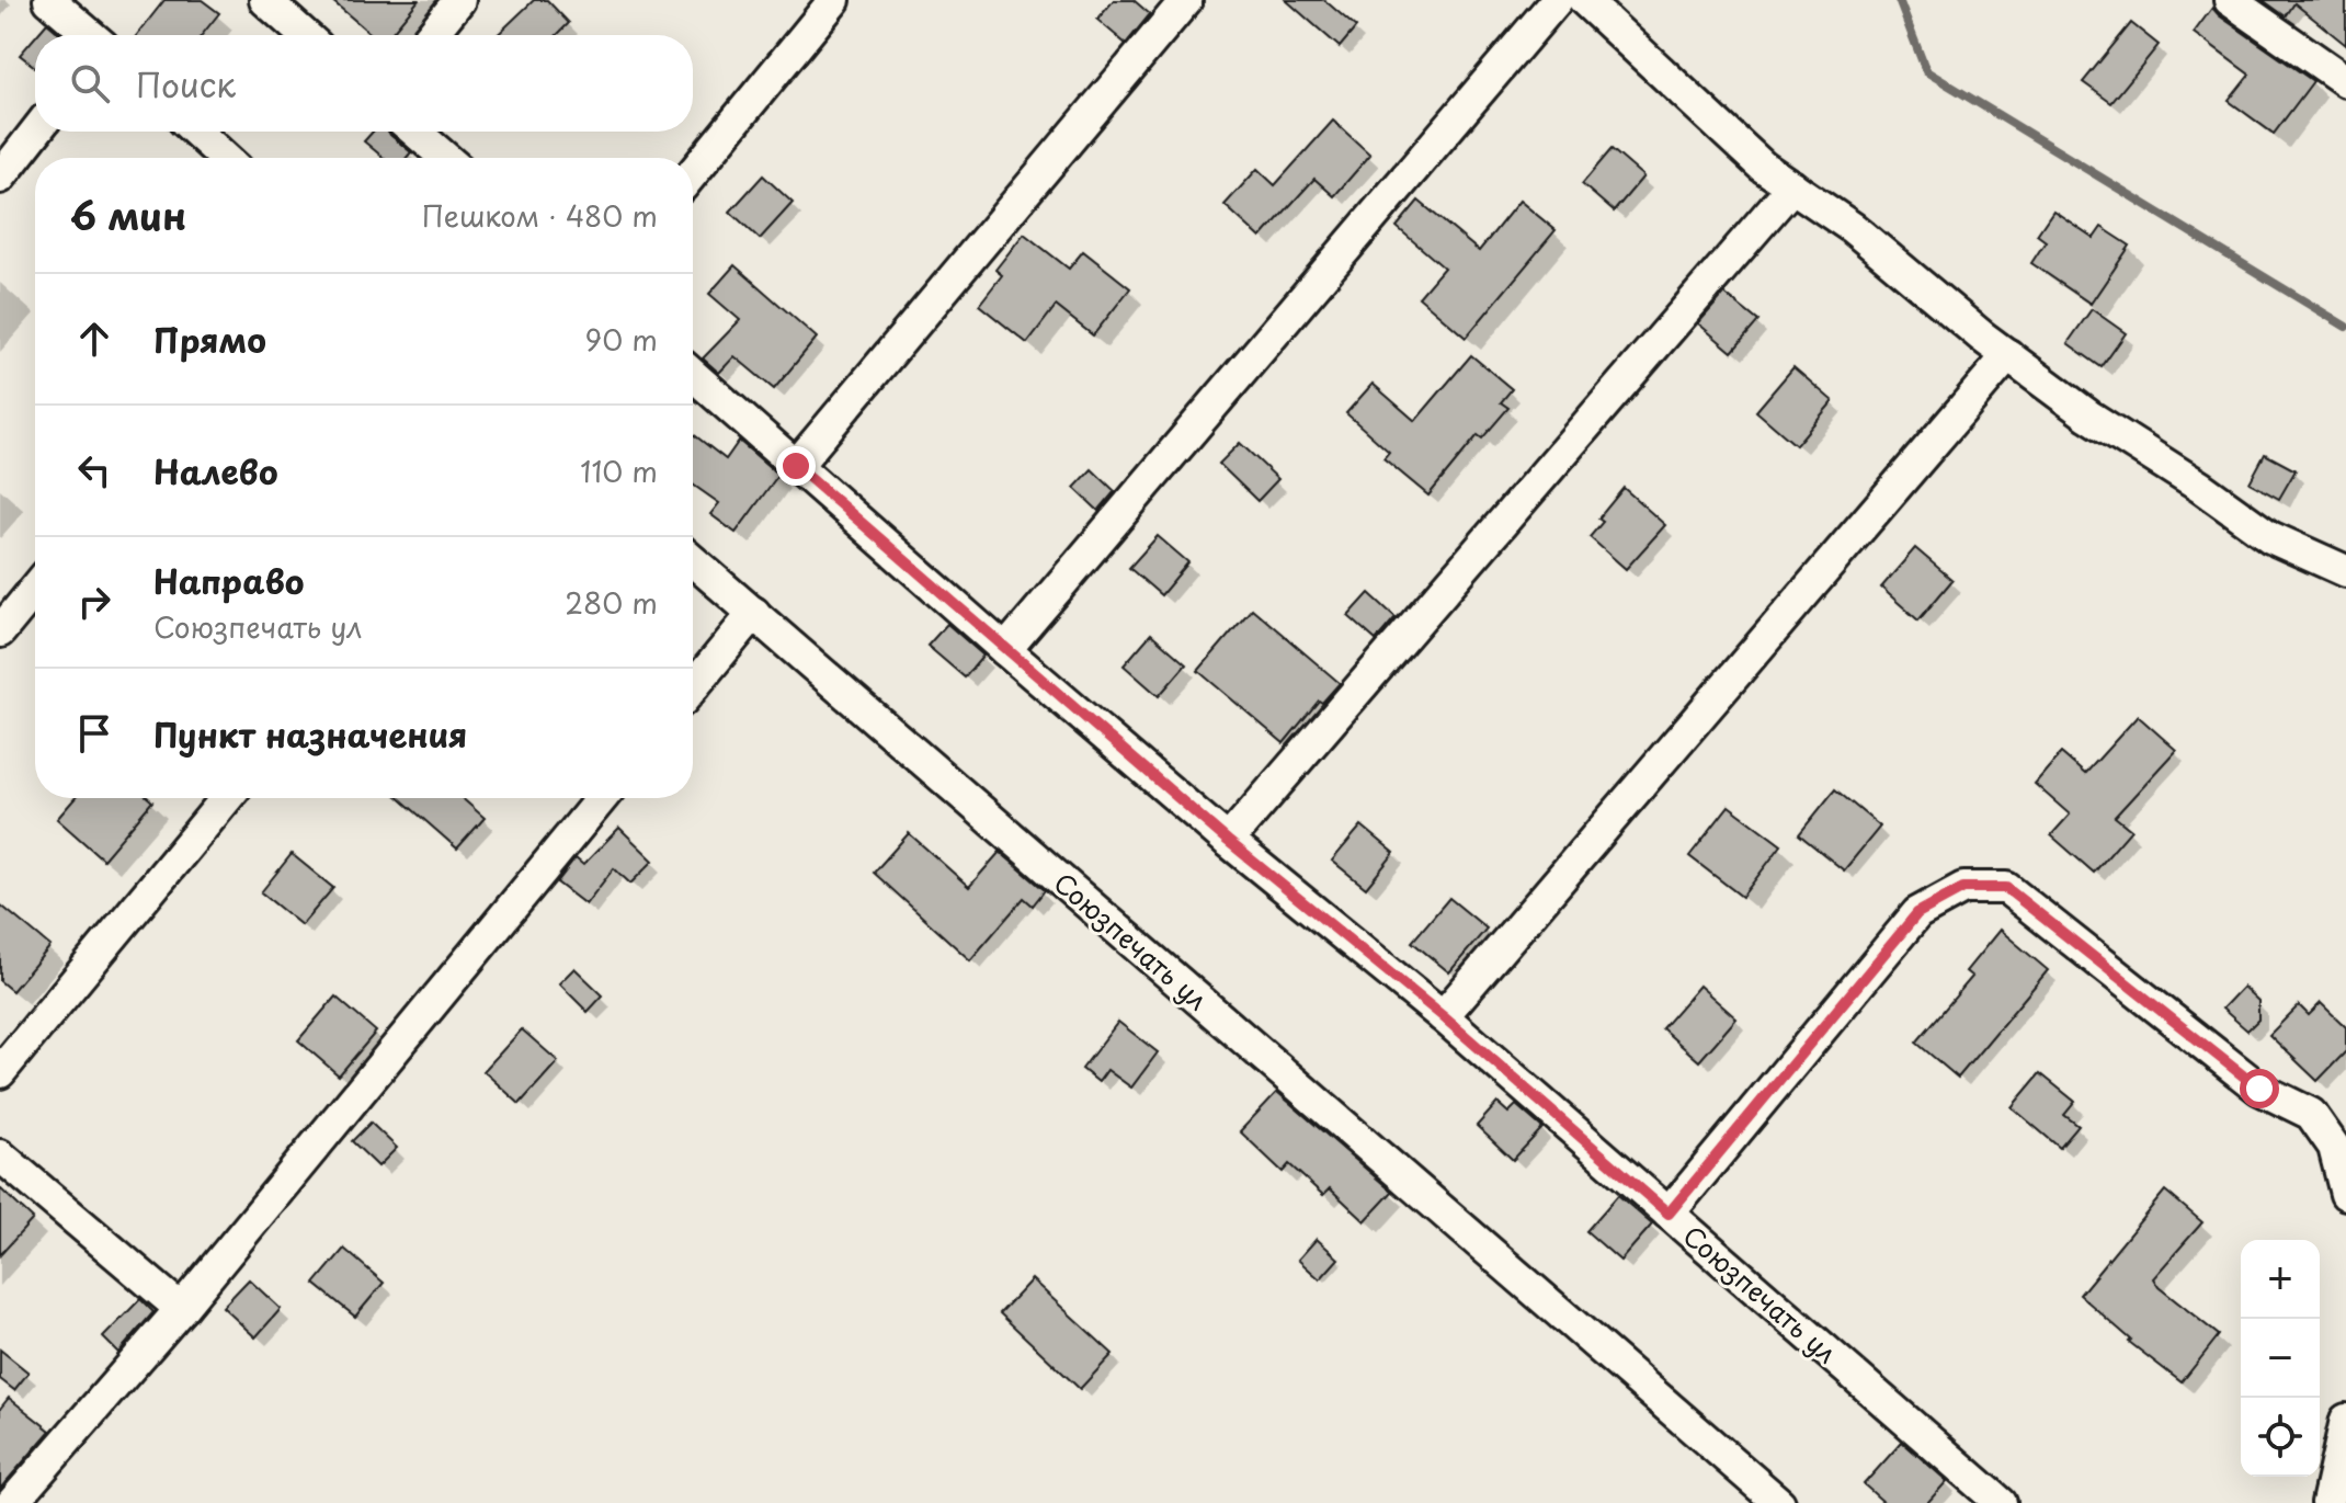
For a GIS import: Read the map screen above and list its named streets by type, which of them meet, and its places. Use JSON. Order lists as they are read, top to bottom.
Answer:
{
  "streets": {
    "street": ["Союзпечать ул"]
  },
  "page": {
    "search": "Поиск",
    "heading": ["6 мин", "Пешком · 480 m"],
    "list": [
      ["Прямо", "90 m"],
      ["Налево", "110 m"],
      ["Направо", "Союзпечать ул", "280 m"],
      "Пункт назначения"
    ],
    "map_buttons": ["+", "−"]
  }
}
